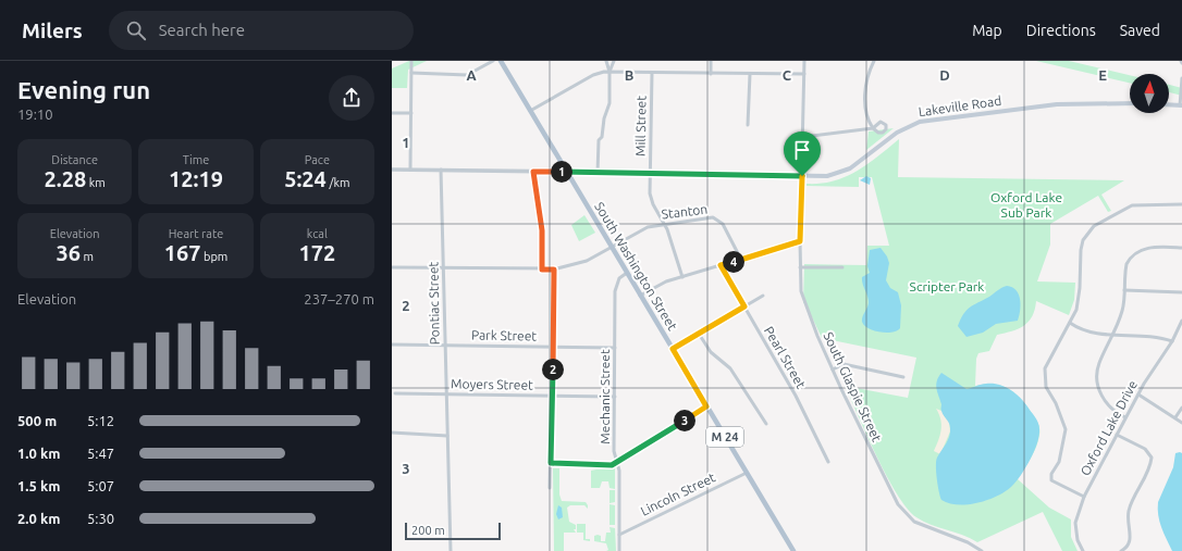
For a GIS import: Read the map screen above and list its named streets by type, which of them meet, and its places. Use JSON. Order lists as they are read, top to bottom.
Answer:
{
  "streets": {
    "main road": ["Lakeville Road", "South Washington Street", "M 24"],
    "street": [
      "Mill Street",
      "Stanton",
      "Pontiac Street",
      "Park Street",
      "Pearl Street",
      "Moyers Street",
      "South Glaspie Street",
      "Mechanic Street",
      "Oxford Lake Drive",
      "Lincoln Street"
    ]
  },
  "crossings": [
    ["Lakeville Road", "Mill Street"],
    ["Lakeville Road", "South Washington Street"],
    ["Lakeville Road", "South Glaspie Street"],
    ["Lakeville Road", "M 24"],
    ["Mill Street", "Stanton"],
    ["Stanton", "South Washington Street"],
    ["Stanton", "Pontiac Street"],
    ["South Washington Street", "Mechanic Street"],
    ["South Washington Street", "M 24"],
    ["South Washington Street", "Lincoln Street"],
    ["Pontiac Street", "Park Street"],
    ["Pontiac Street", "Moyers Street"],
    ["Park Street", "Mechanic Street"],
    ["Moyers Street", "Mechanic Street"],
    ["Mechanic Street", "Lincoln Street"]
  ],
  "parks": ["Oxford Lake Sub Park", "Scripter Park"],
  "scale_bar": "200 m",
  "north": "top",
  "page": {
    "header": "Milers",
    "search": "Search here",
    "nav": ["Map", "Directions", "Saved"],
    "heading": ["Evening run", "19:10"],
    "stats": [
      ["Distance", "2.28 km"],
      ["Time", "12:19"],
      ["Pace", "5:24 /km"],
      ["Elevation", "36 m"],
      ["Heart rate", "167 bpm"],
      ["kcal", "172"]
    ],
    "pins": [
      "1",
      "4",
      "2",
      "3"
    ],
    "chart": ["Elevation", "237–270 m"],
    "list": [
      {
        "name": "500 m",
        "note": "5:12"
      },
      {
        "name": "1.0 km",
        "note": "5:47"
      },
      {
        "name": "1.5 km",
        "note": "5:07"
      },
      {
        "name": "2.0 km",
        "note": "5:30"
      }
    ],
    "scale": "200 m"
  },
  "grid": {
    "columns": [
      "A",
      "B",
      "C",
      "D",
      "E"
    ],
    "rows": ["1", "2", "3"]
  }
}
